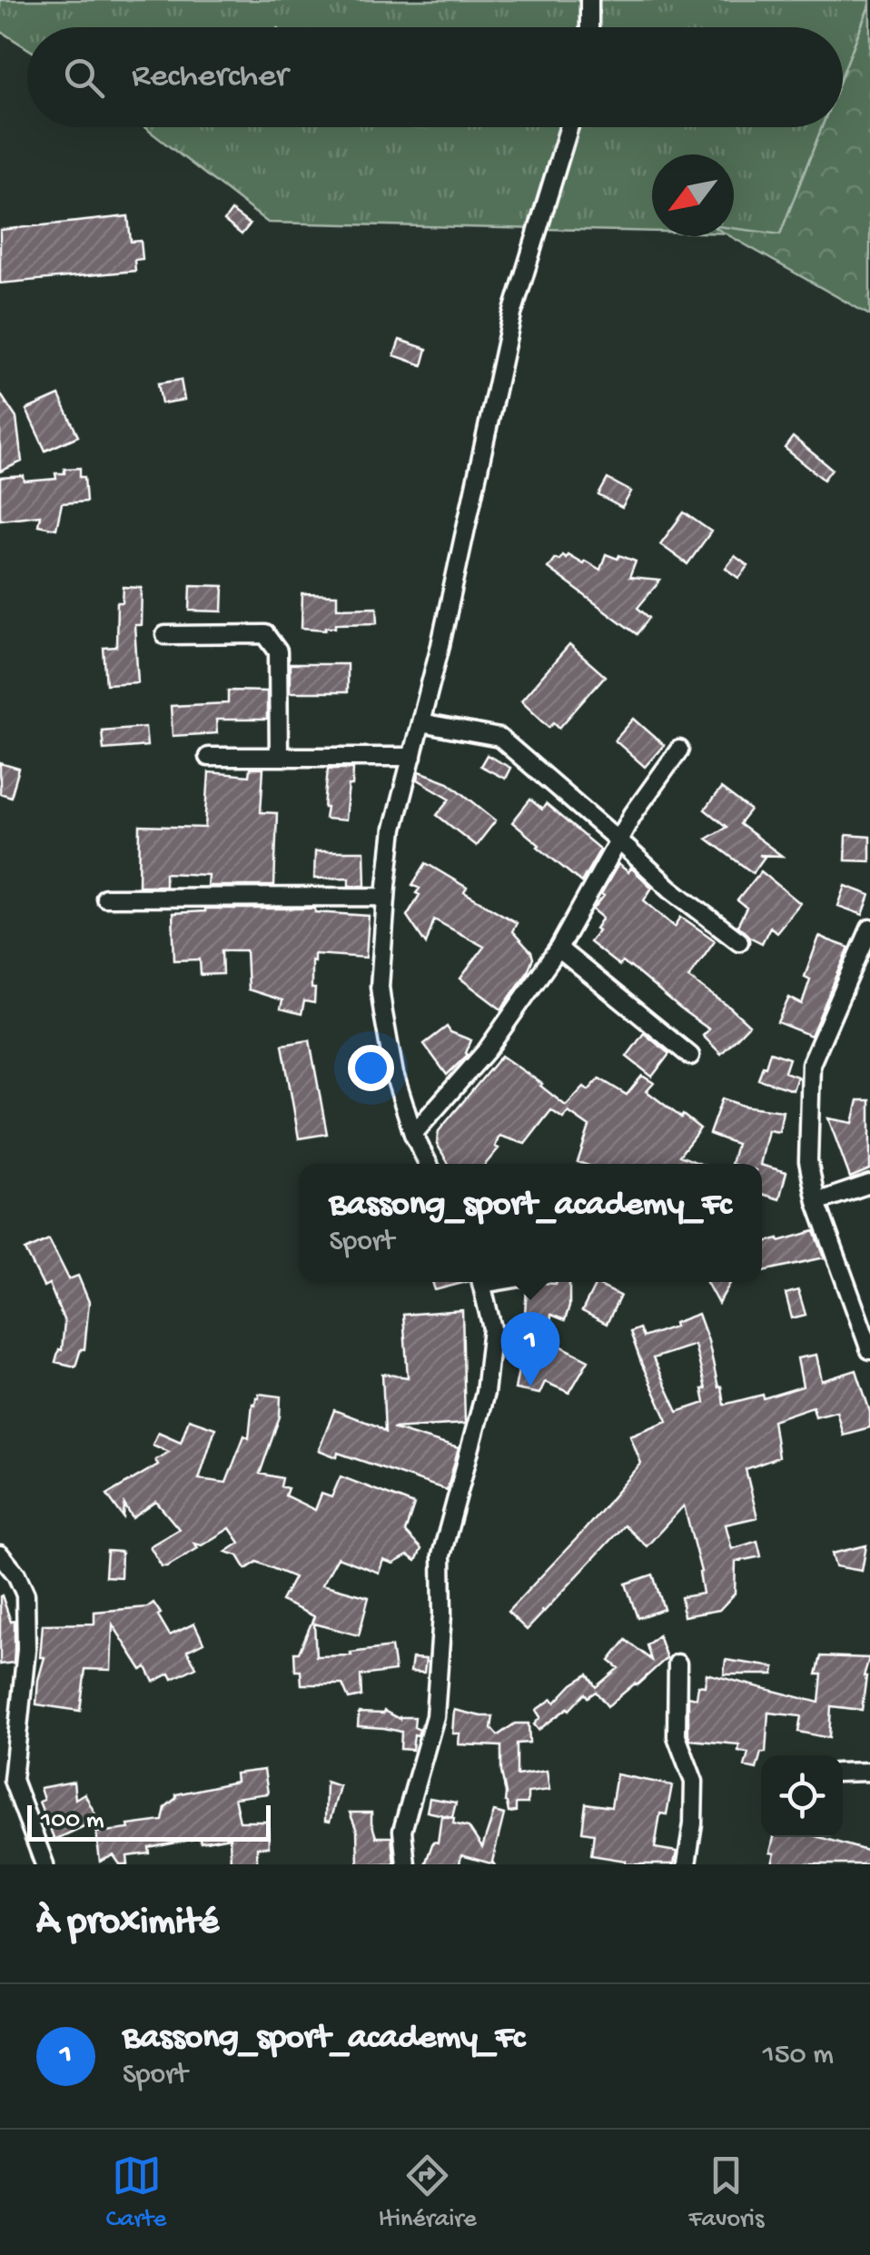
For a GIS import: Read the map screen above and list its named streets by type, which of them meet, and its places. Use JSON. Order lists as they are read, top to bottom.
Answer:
{
  "scale_bar": "100 m",
  "north": "bottom left",
  "page": {
    "search": "Rechercher",
    "popup": ["Bassong_sport_academy_Fc", "Sport"],
    "pins": "1",
    "scale": "100 m",
    "heading": "À proximité",
    "list": [
      {
        "mark": "1",
        "name": "Bassong_sport_academy_Fc",
        "note": "Sport",
        "value": "150 m"
      }
    ],
    "nav": ["Carte", "Itinéraire", "Favoris"]
  }
}
